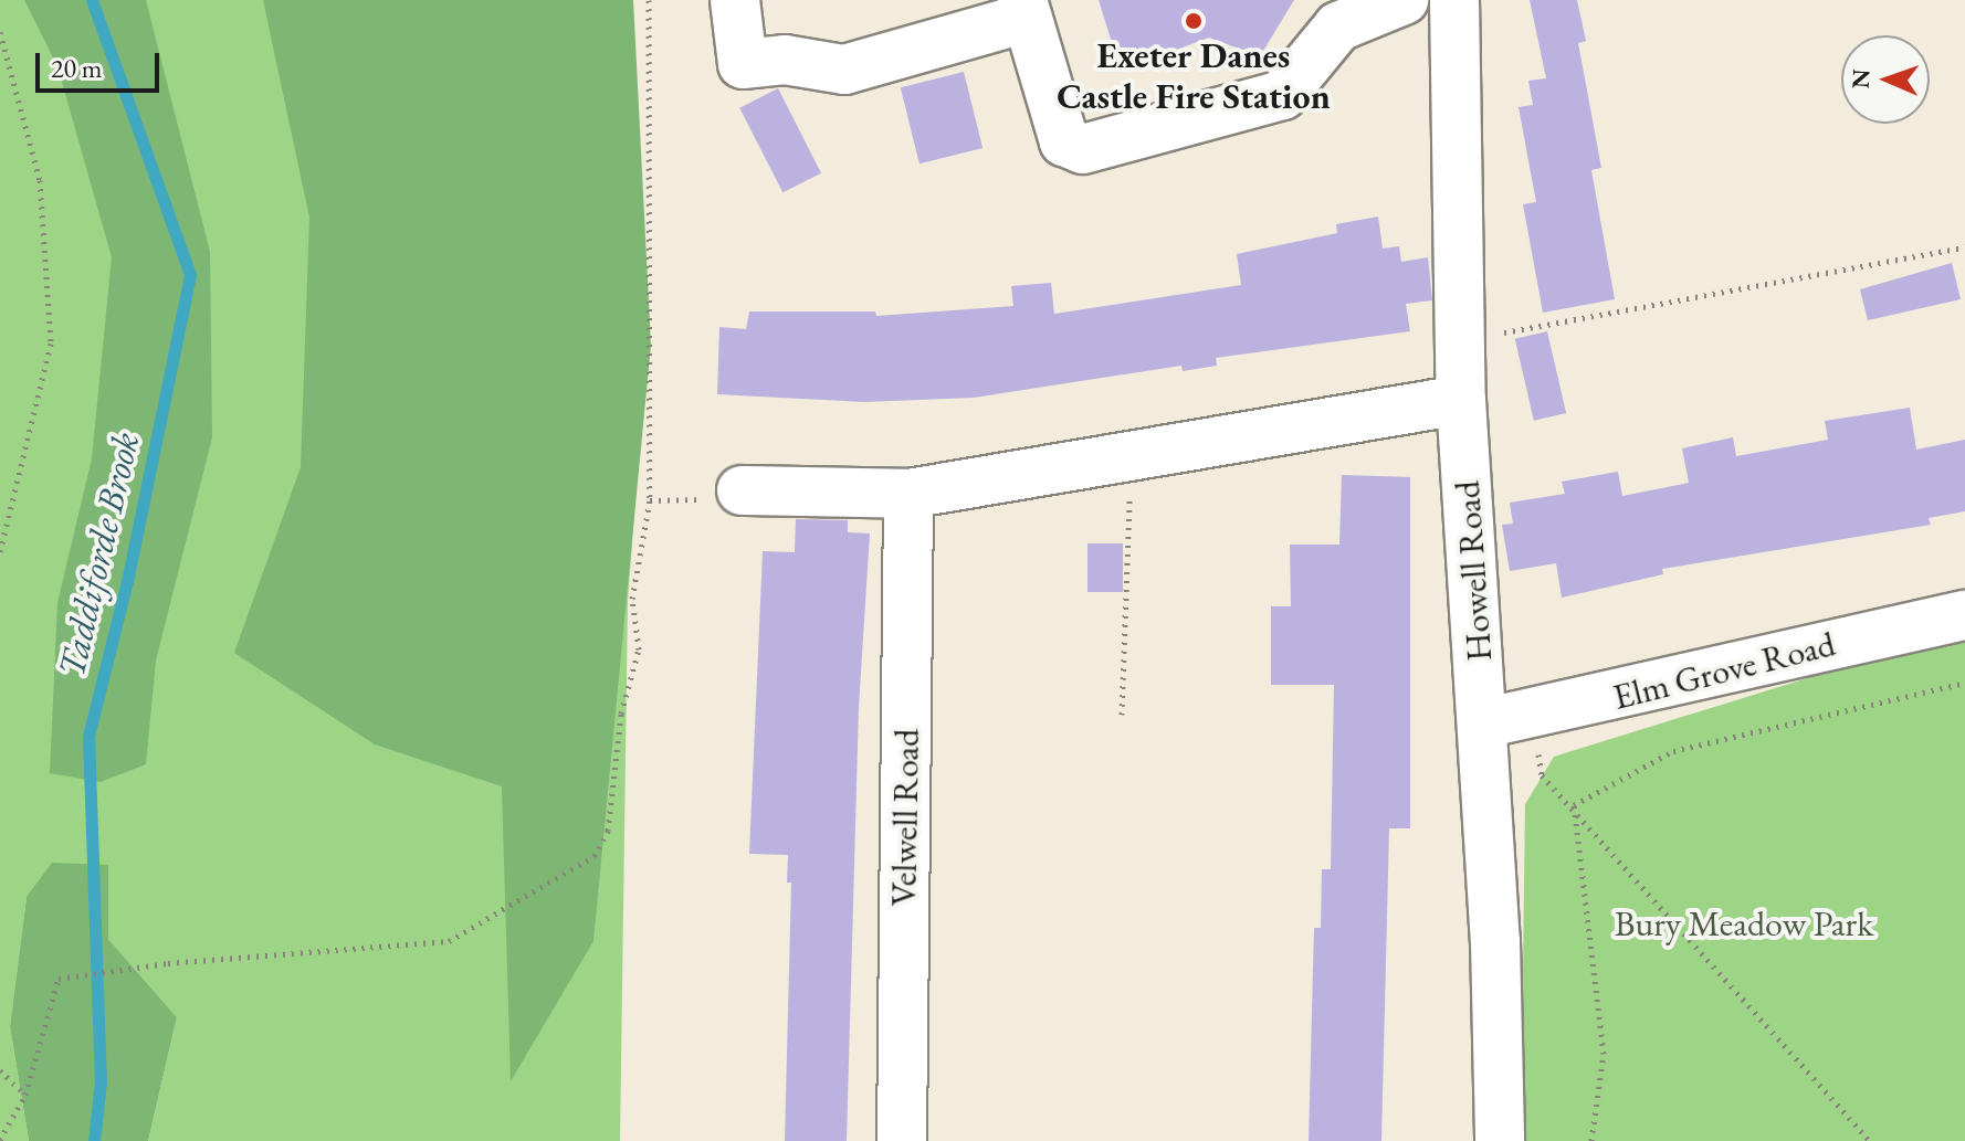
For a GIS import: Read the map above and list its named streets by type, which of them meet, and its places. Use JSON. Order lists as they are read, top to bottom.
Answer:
{
  "streets": {
    "street": ["Howell Road", "Elm Grove Road", "Velwell Road"]
  },
  "crossings": [
    ["Howell Road", "Elm Grove Road"]
  ],
  "water": ["Taddiforde Brook"],
  "parks": ["Bury Meadow Park"],
  "places": ["Exeter Danes Castle Fire Station"],
  "scale_bar": "20 m",
  "north": "left"
}
